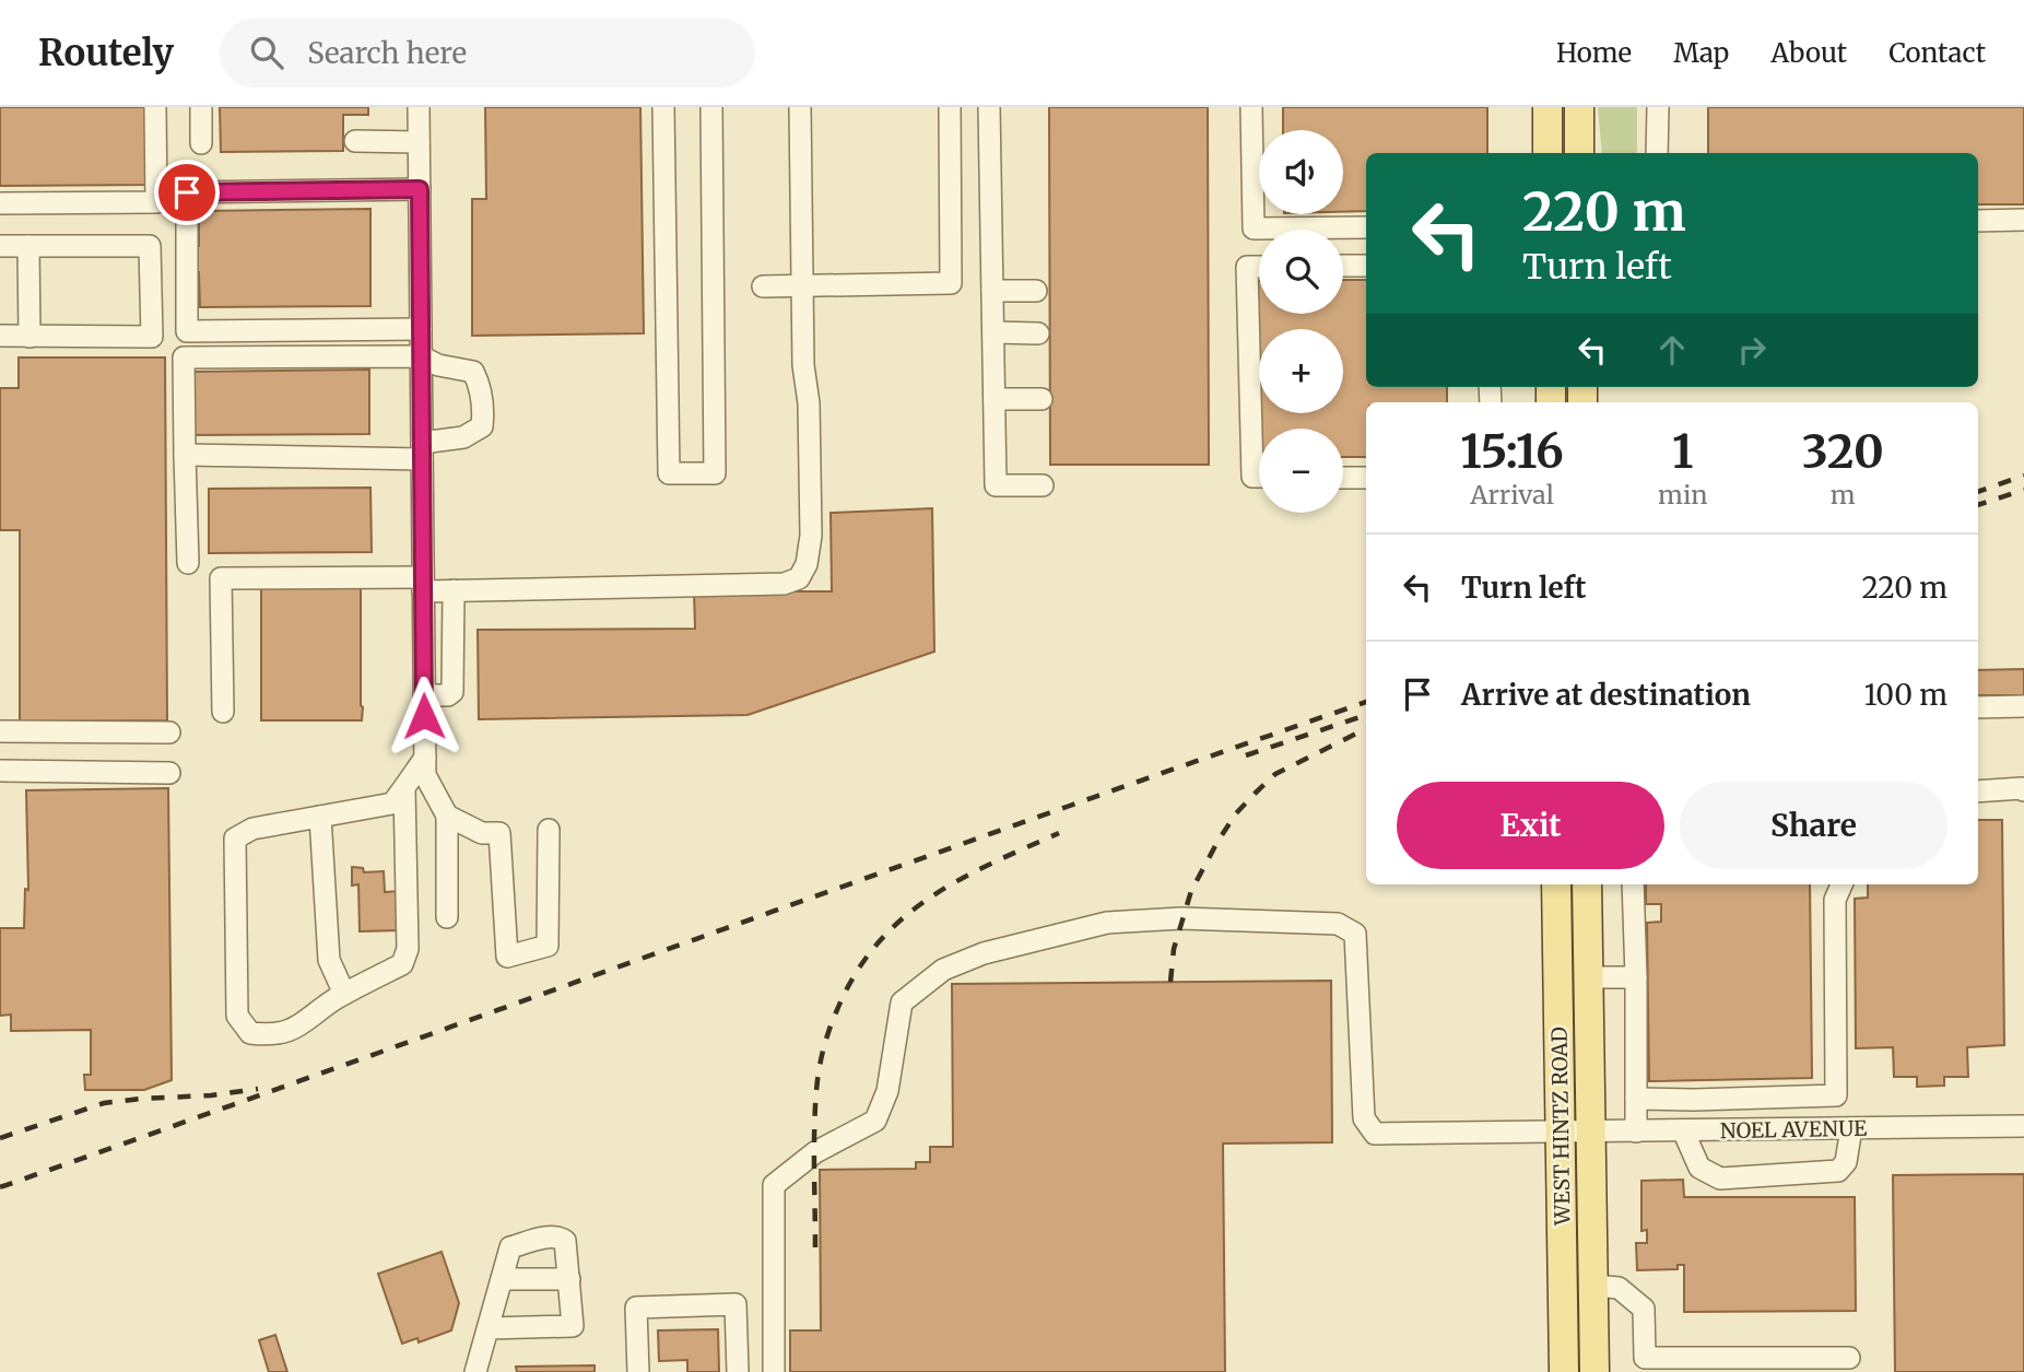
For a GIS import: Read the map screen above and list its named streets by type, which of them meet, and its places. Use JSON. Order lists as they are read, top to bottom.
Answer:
{
  "streets": {
    "main road": ["WEST HINTZ ROAD"],
    "street": ["NOEL AVENUE"]
  },
  "crossings": [
    ["WEST HINTZ ROAD", "NOEL AVENUE"]
  ],
  "page": {
    "header": "Routely",
    "search": "Search here",
    "nav": [
      "Home",
      "Map",
      "About",
      "Contact"
    ],
    "map_buttons": ["+", "−"],
    "turn": ["220 m", "Turn left"],
    "eta": [
      "15:16",
      "Arrival",
      "1",
      "min",
      "320",
      "m"
    ],
    "list": [
      {
        "name": "Turn left",
        "value": "220 m"
      },
      {
        "name": "Arrive at destination",
        "value": "100 m"
      }
    ],
    "buttons": ["Exit", "Share"]
  }
}
